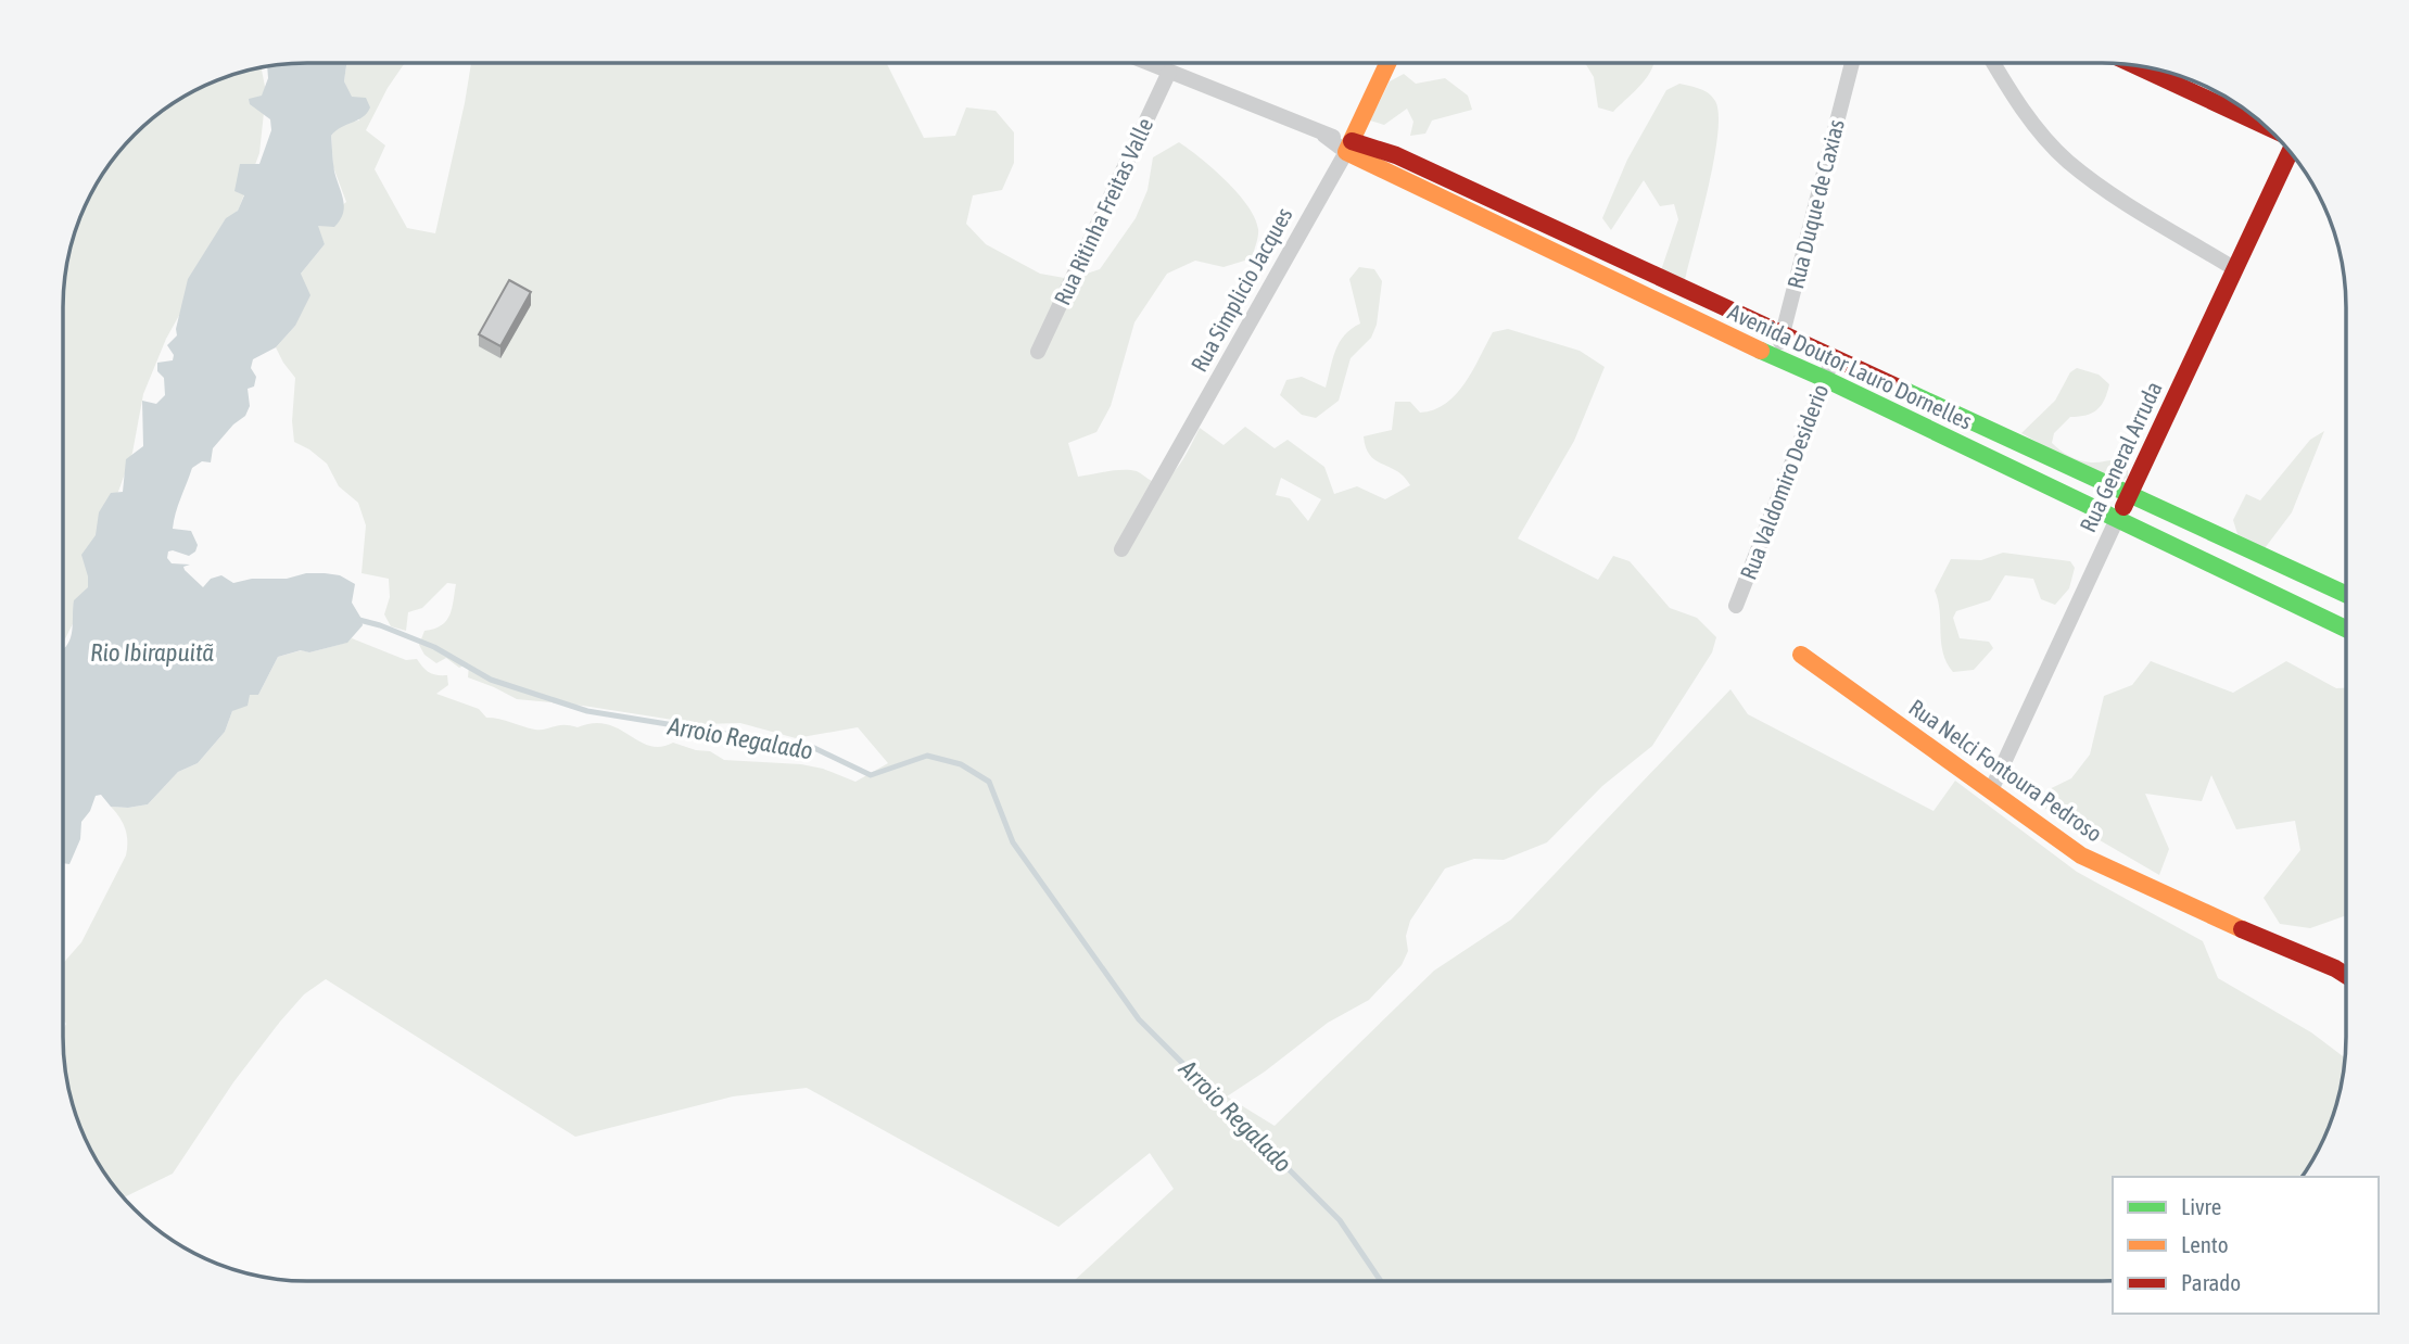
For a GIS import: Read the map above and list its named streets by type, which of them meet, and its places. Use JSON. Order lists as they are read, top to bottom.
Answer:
{
  "streets": {
    "main road": [
      "Rua Simplicio Jacques",
      "Avenida Doutor Lauro Dornelles",
      "Rua General Arruda",
      "Rua Nelci Fontoura Pedroso"
    ],
    "street": ["Rua Duque de Caxias", "Rua Ritinha Freitas Valle", "Rua Valdomiro Desiderio"]
  },
  "crossings": [
    ["Rua Duque de Caxias", "Avenida Doutor Lauro Dornelles"],
    ["Rua Ritinha Freitas Valle", "Avenida Doutor Lauro Dornelles"],
    ["Rua Simplicio Jacques", "Avenida Doutor Lauro Dornelles"],
    ["Avenida Doutor Lauro Dornelles", "Rua General Arruda"],
    ["Avenida Doutor Lauro Dornelles", "Rua Valdomiro Desiderio"],
    ["Rua General Arruda", "Rua Nelci Fontoura Pedroso"]
  ],
  "water": ["Rio Ibirapuitã", "Arroio Regalado"],
  "legend": ["Livre", "Lento", "Parado"]
}
